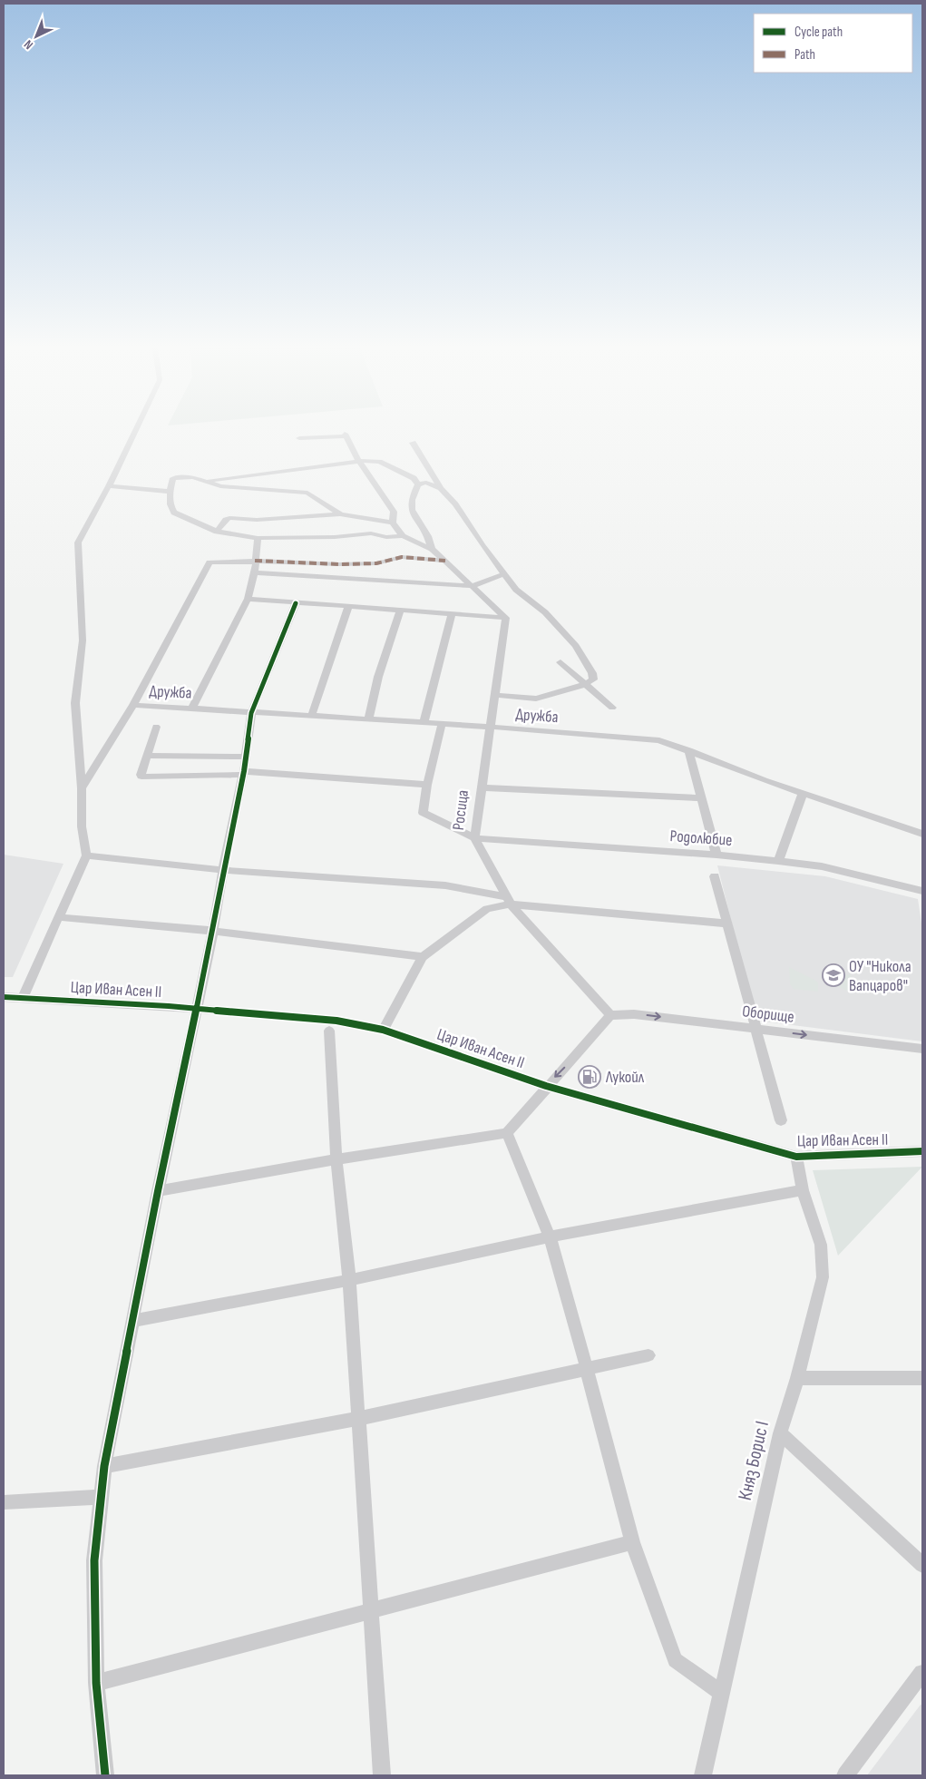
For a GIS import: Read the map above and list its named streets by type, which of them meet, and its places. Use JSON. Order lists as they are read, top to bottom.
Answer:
{
  "streets": {
    "street": [
      "Дружба",
      "Росица",
      "Родолюбие",
      "Цар Иван Асен II",
      "Оборище",
      "Княз Борис I"
    ]
  },
  "crossings": [
    ["Дружба", "Росица"],
    ["Росица", "Родолюбие"],
    ["Росица", "Оборище"],
    ["Цар Иван Асен II", "Княз Борис I"]
  ],
  "one_way": ["Оборище"],
  "places": {
    "school or university": ["ОУ \"Никола Вапцаров\""],
    "fuel station": ["Лукойл"]
  },
  "legend": ["Cycle path", "Path"],
  "north": "bottom left"
}
